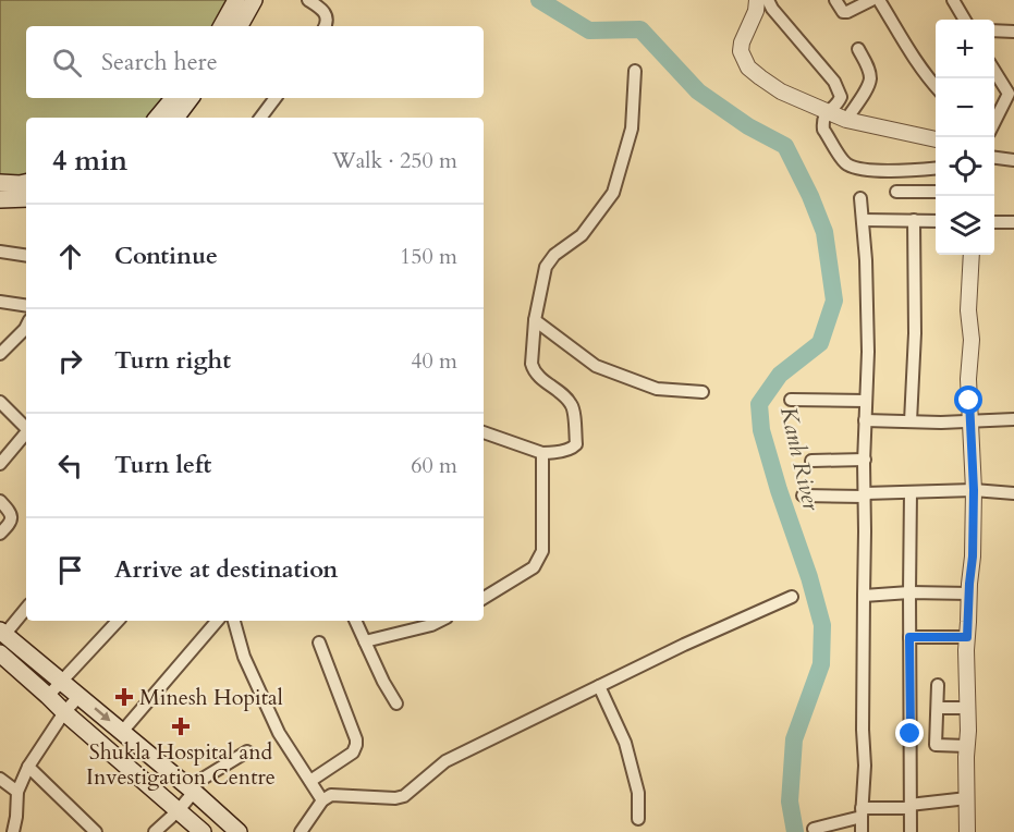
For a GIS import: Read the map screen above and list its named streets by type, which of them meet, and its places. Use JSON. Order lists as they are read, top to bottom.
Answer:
{
  "water": ["Kanh River"],
  "places": {
    "health": ["Minesh Hopital", "Shukla Hospital and Investigation Centre"]
  },
  "page": {
    "map_buttons": ["+", "−"],
    "search": "Search here",
    "heading": ["4 min", "Walk · 250 m"],
    "list": [
      ["Continue", "150 m"],
      ["Turn right", "40 m"],
      ["Turn left", "60 m"],
      "Arrive at destination"
    ]
  }
}
